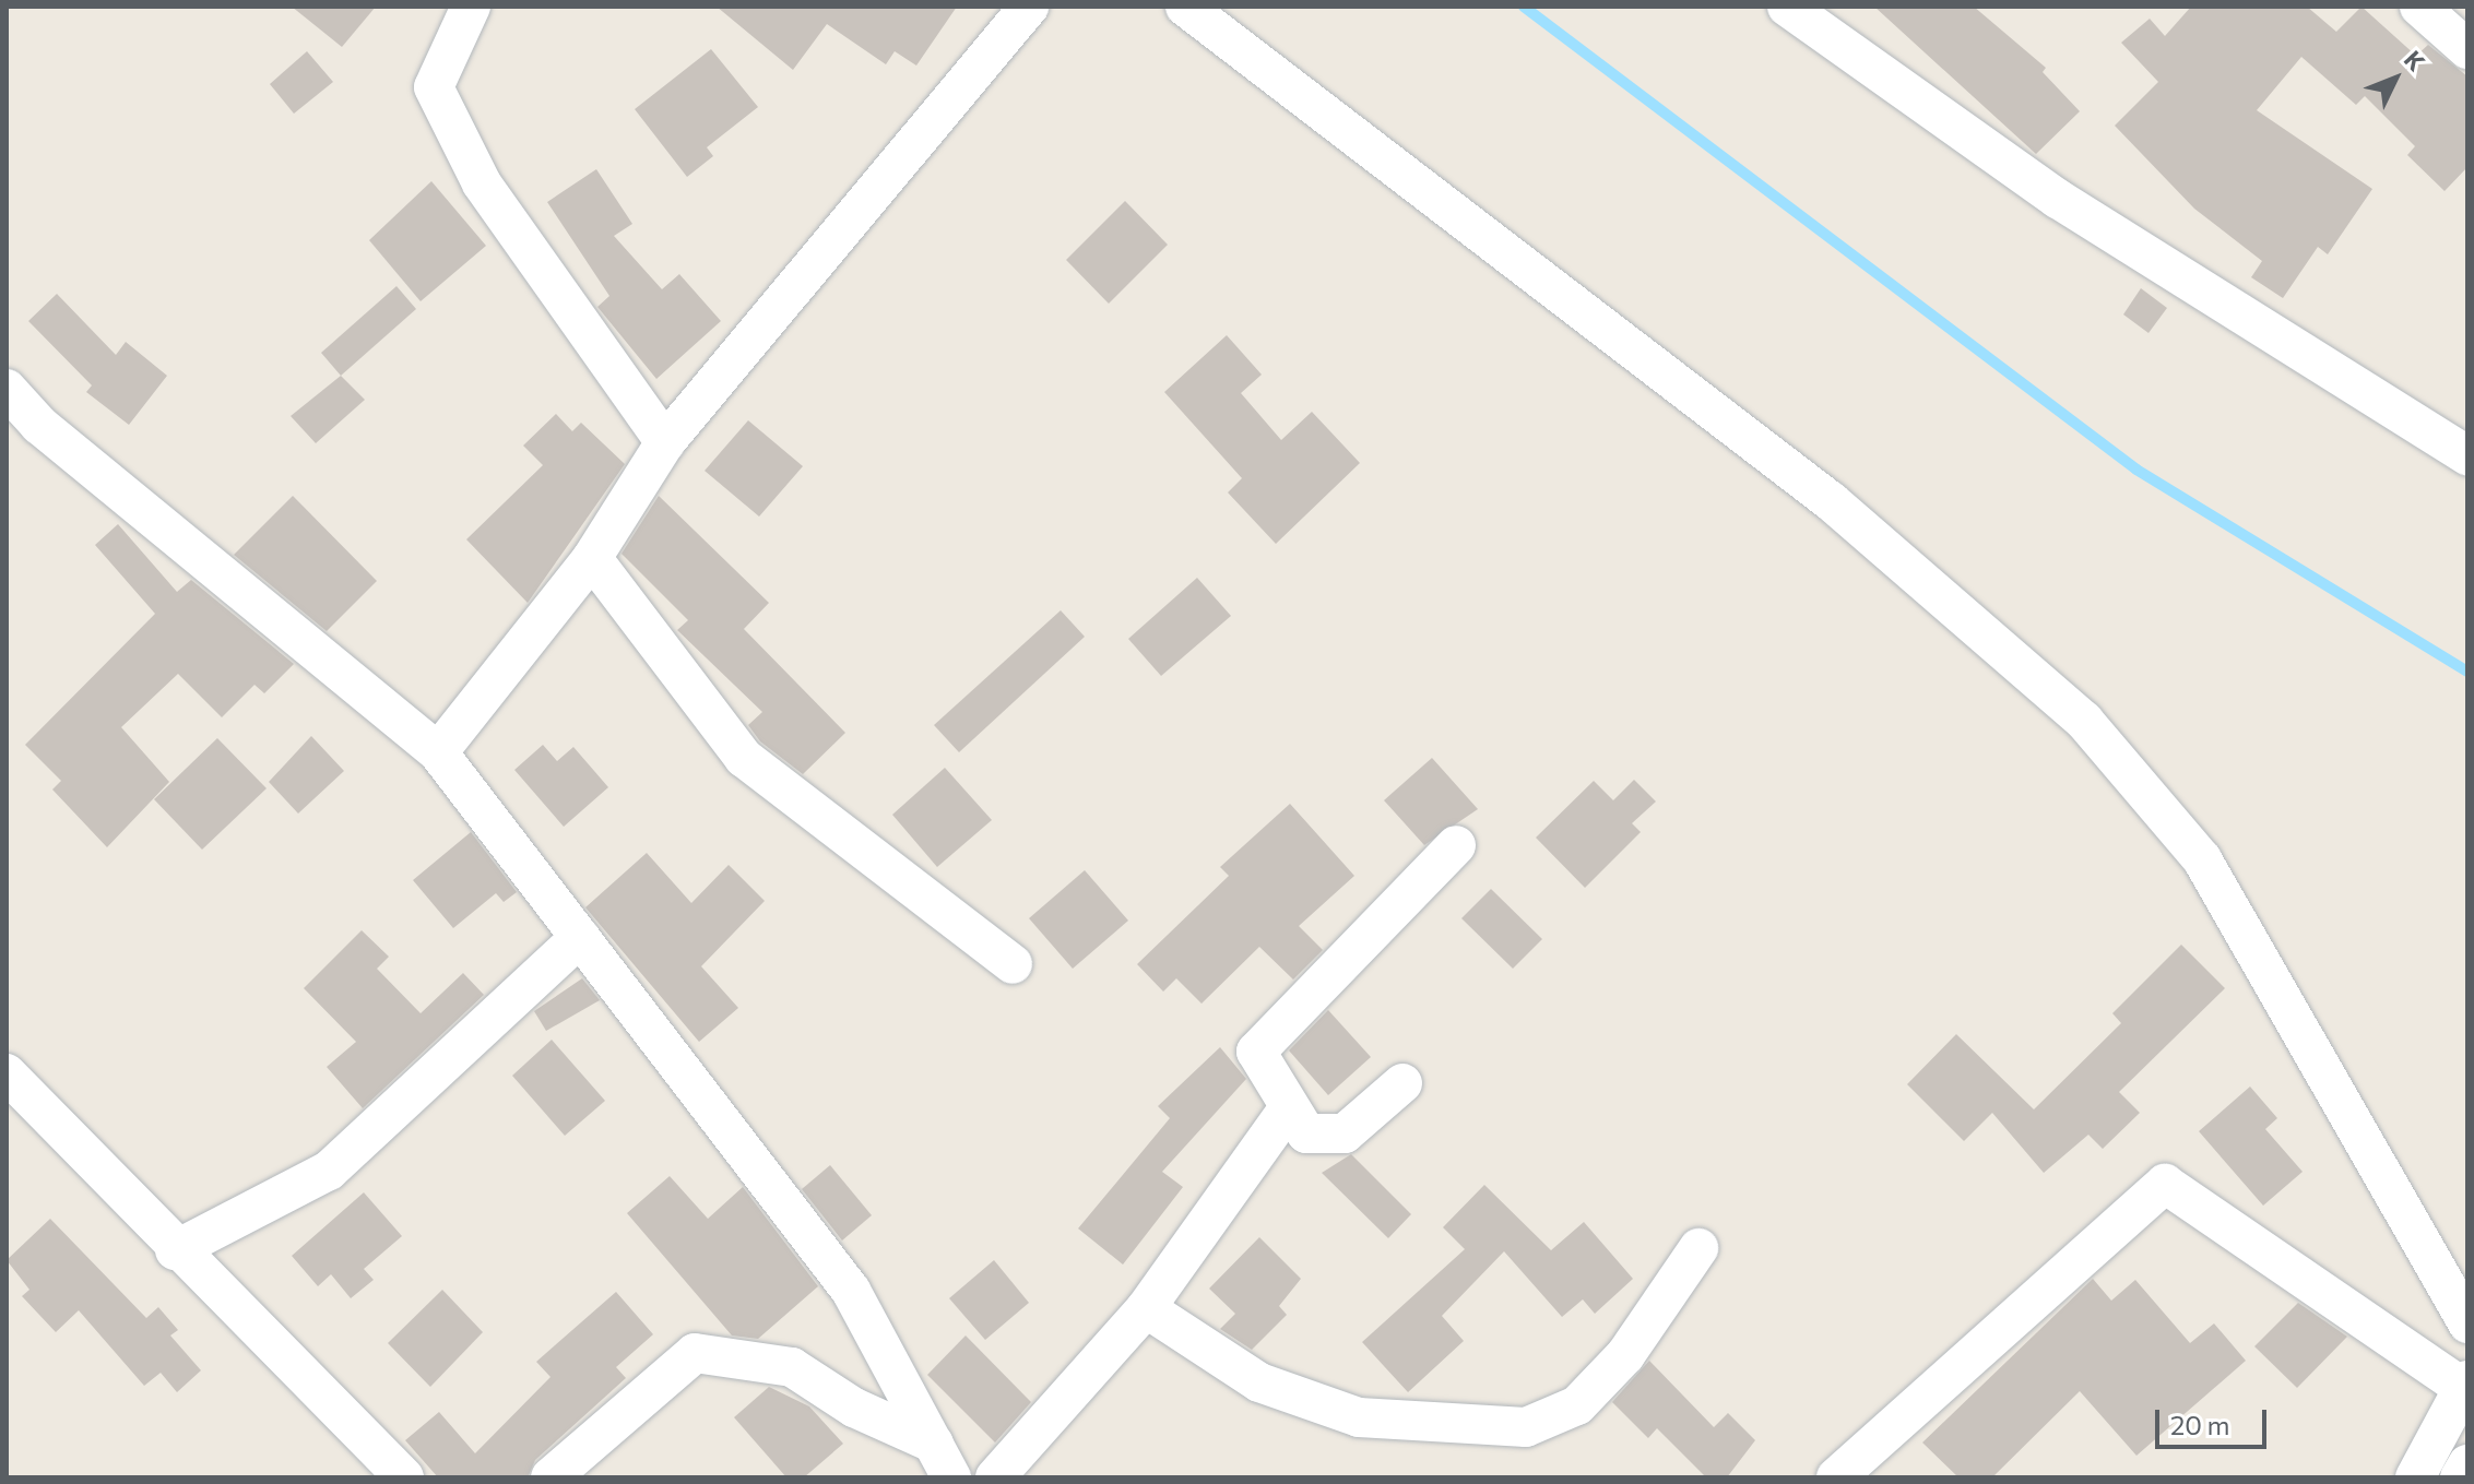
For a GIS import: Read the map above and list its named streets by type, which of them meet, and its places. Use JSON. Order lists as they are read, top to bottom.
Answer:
{
  "scale_bar": "20 m",
  "north": "top right"
}
